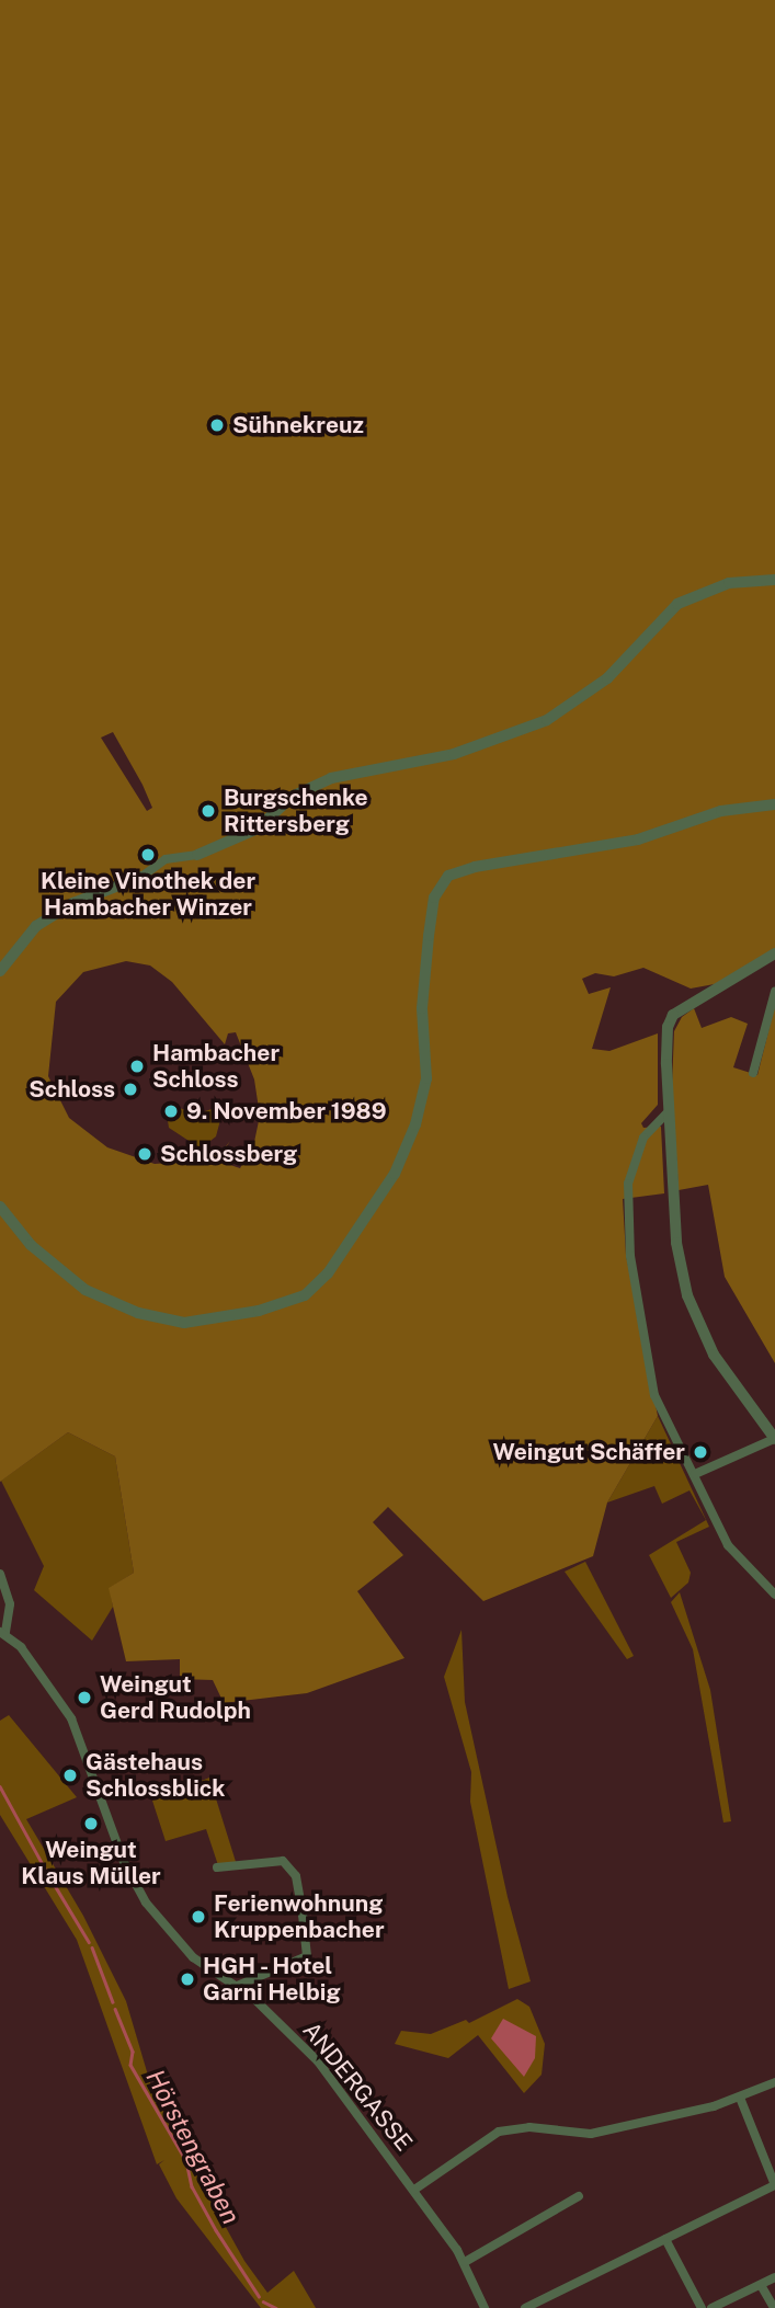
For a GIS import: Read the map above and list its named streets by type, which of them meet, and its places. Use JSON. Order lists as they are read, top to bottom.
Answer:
{
  "streets": {
    "street": ["ANDERGASSE"]
  },
  "water": ["Hörstengraben"],
  "places": [
    "Sühnekreuz",
    "Burgschenke Rittersberg",
    "Kleine Vinothek der Hambacher Winzer",
    "Hambacher Schloss",
    "Schloss",
    "9. November 1989",
    "Schlossberg",
    "Weingut Schäffer",
    "Weingut Gerd Rudolph",
    "Gästehaus Schlossblick",
    "Weingut Klaus Müller",
    "Ferienwohnung Kruppenbacher",
    "HGH - Hotel Garni Helbig"
  ]
}
